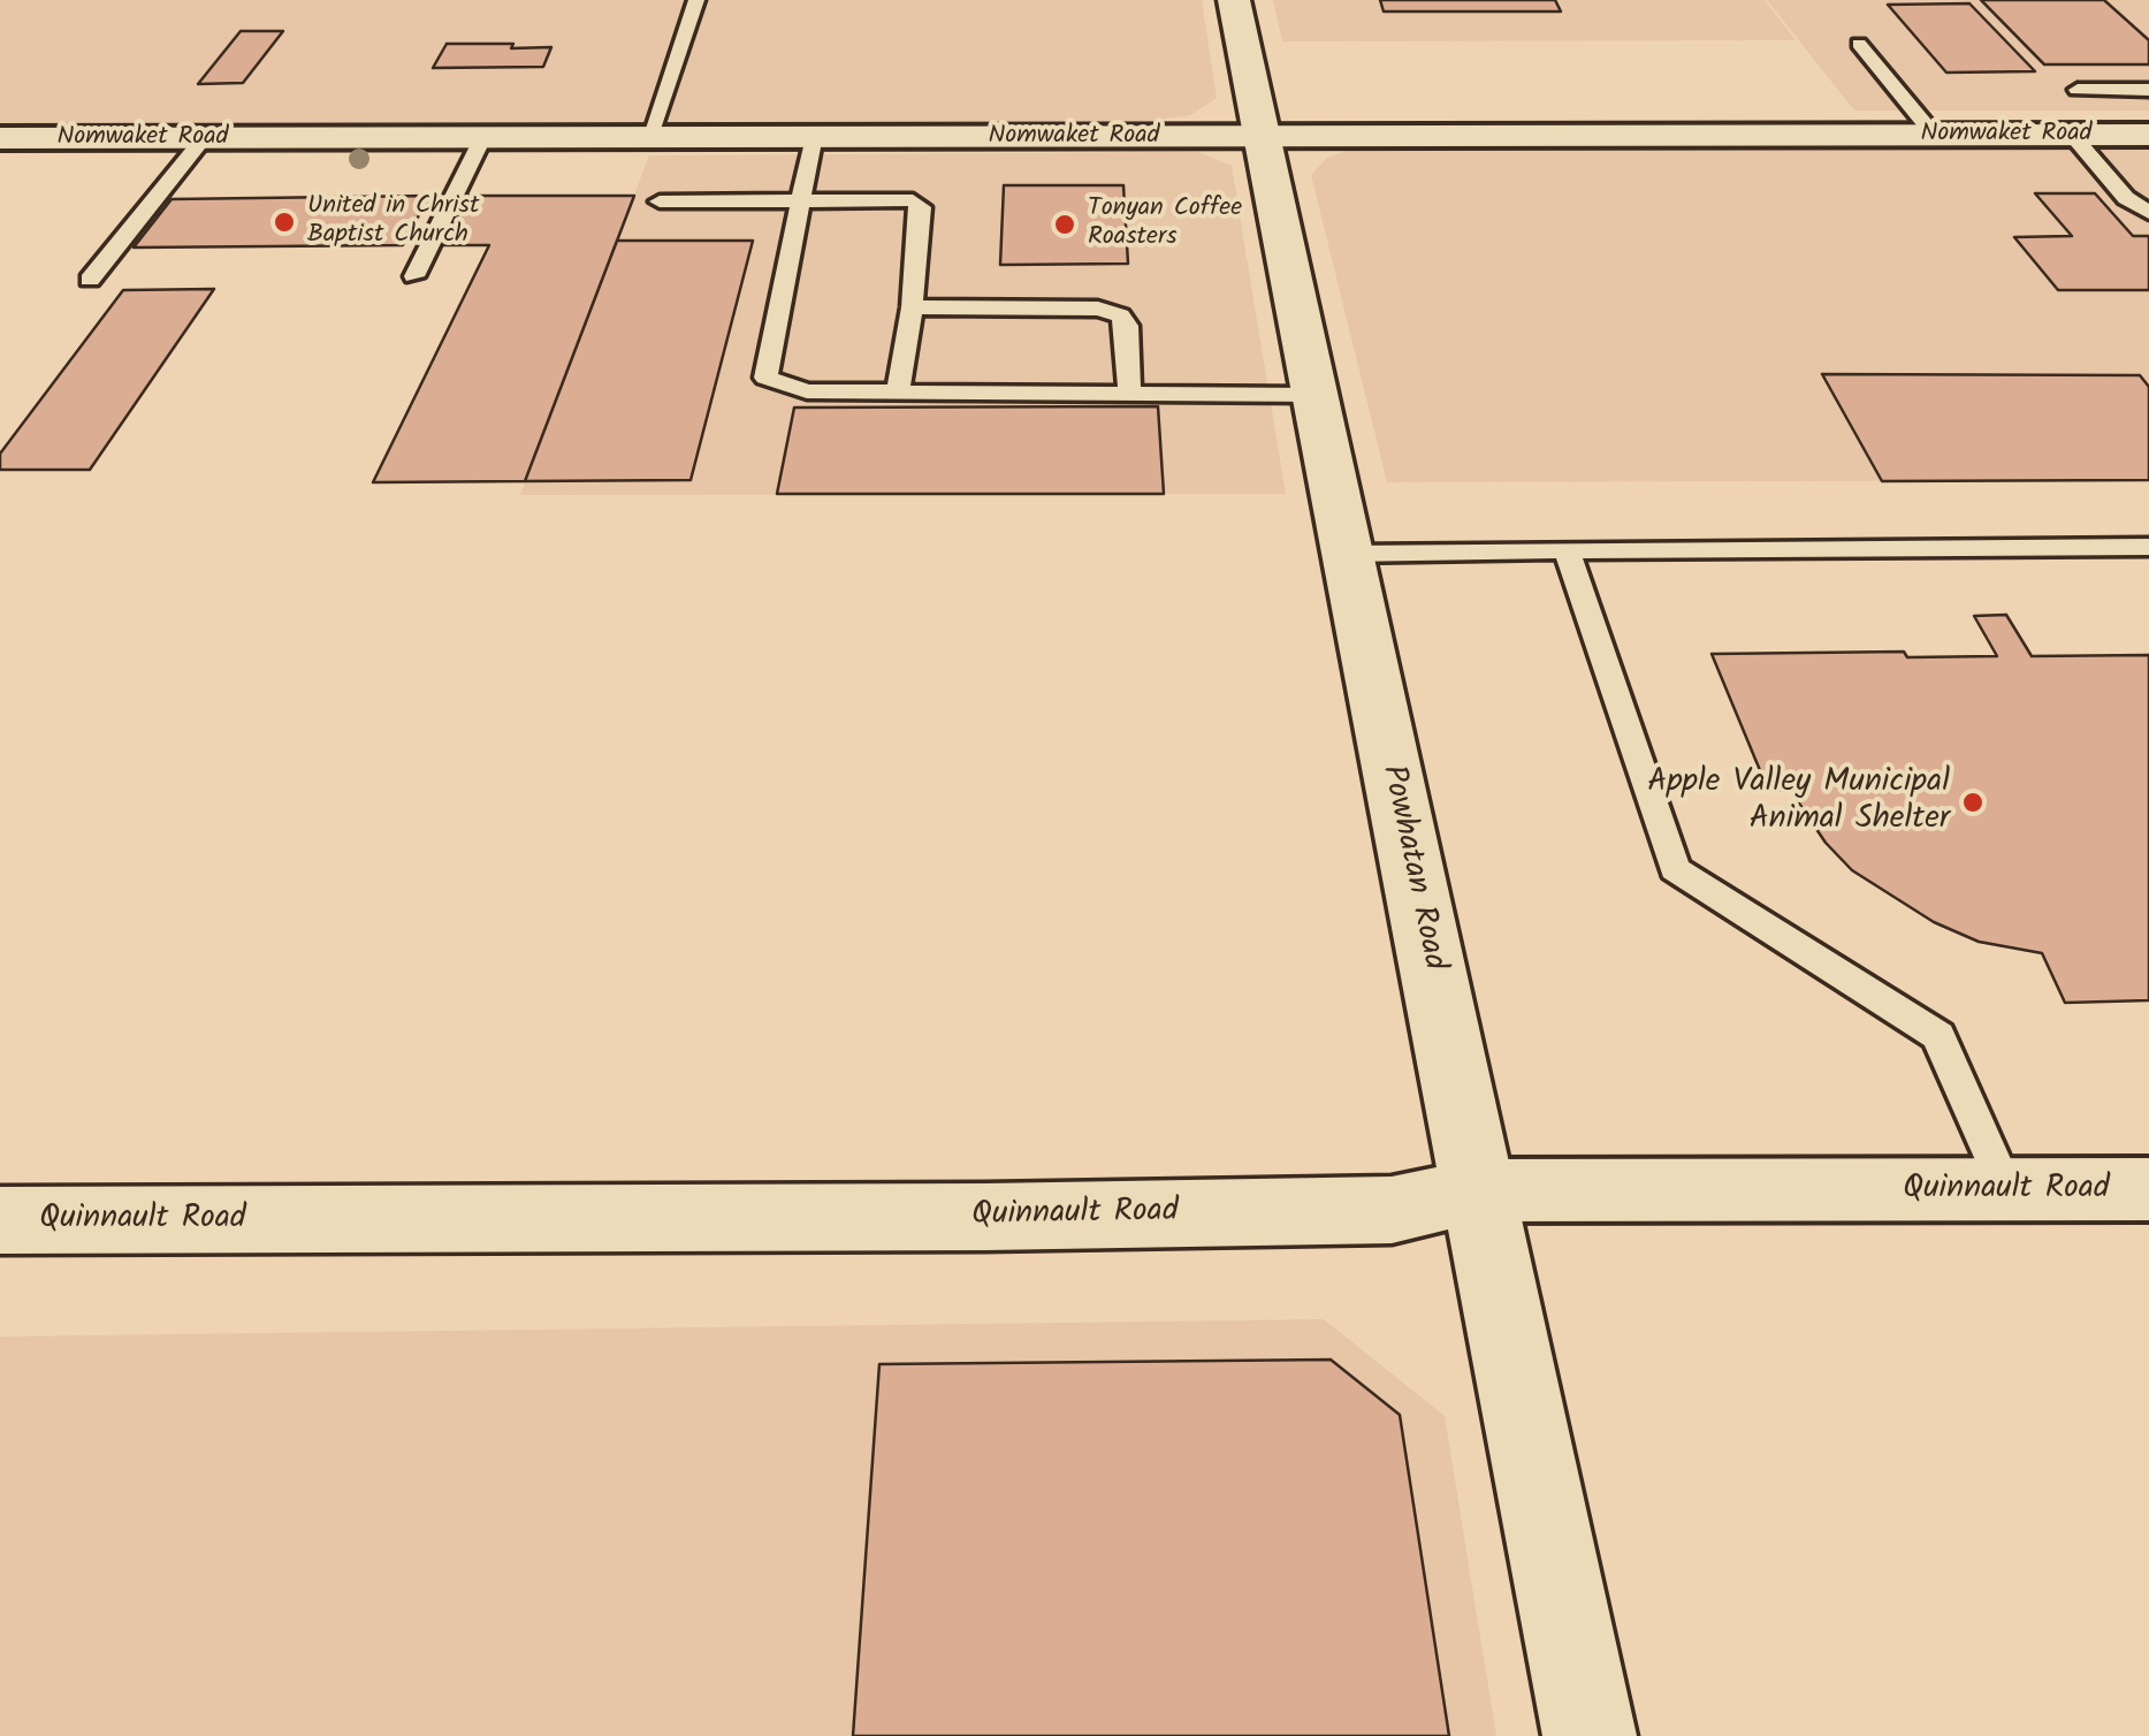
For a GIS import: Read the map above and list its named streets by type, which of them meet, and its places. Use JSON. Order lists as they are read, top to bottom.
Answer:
{
  "streets": {
    "street": ["Nomwaket Road", "Powhatan Road", "Quinnault Road"]
  },
  "crossings": [
    ["Nomwaket Road", "Powhatan Road"],
    ["Powhatan Road", "Quinnault Road"]
  ],
  "places": ["United in Christ Baptist Church", "Tonyan Coffee Roasters", "Apple Valley Municipal Animal Shelter"]
}
